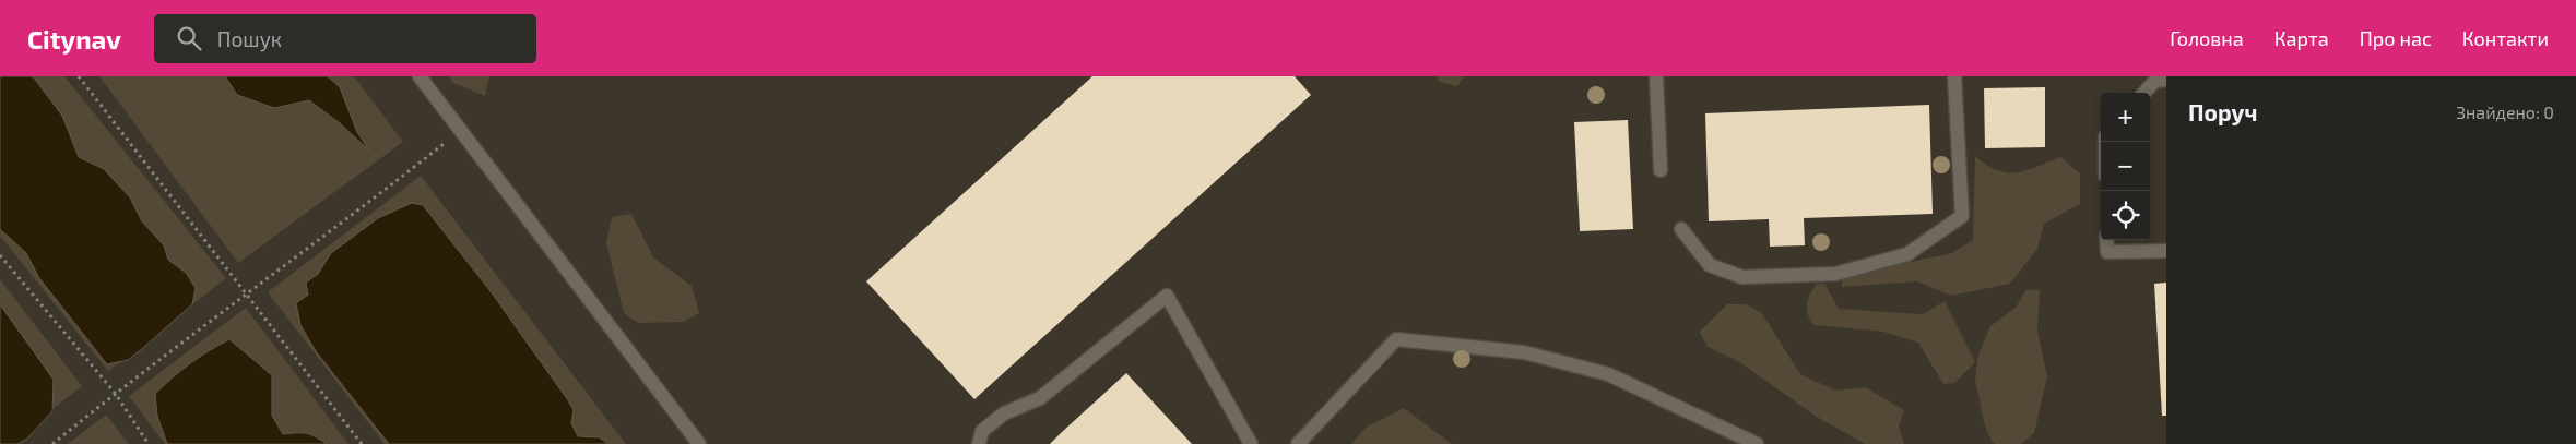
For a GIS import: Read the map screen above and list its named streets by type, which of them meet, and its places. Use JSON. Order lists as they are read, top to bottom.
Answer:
{
  "page": {
    "header": "Citynav",
    "search": "Пошук",
    "nav": [
      "Головна",
      "Карта",
      "Про нас",
      "Контакти"
    ],
    "heading": ["Поруч", "Знайдено: 0"],
    "map_buttons": ["+", "−"]
  }
}
